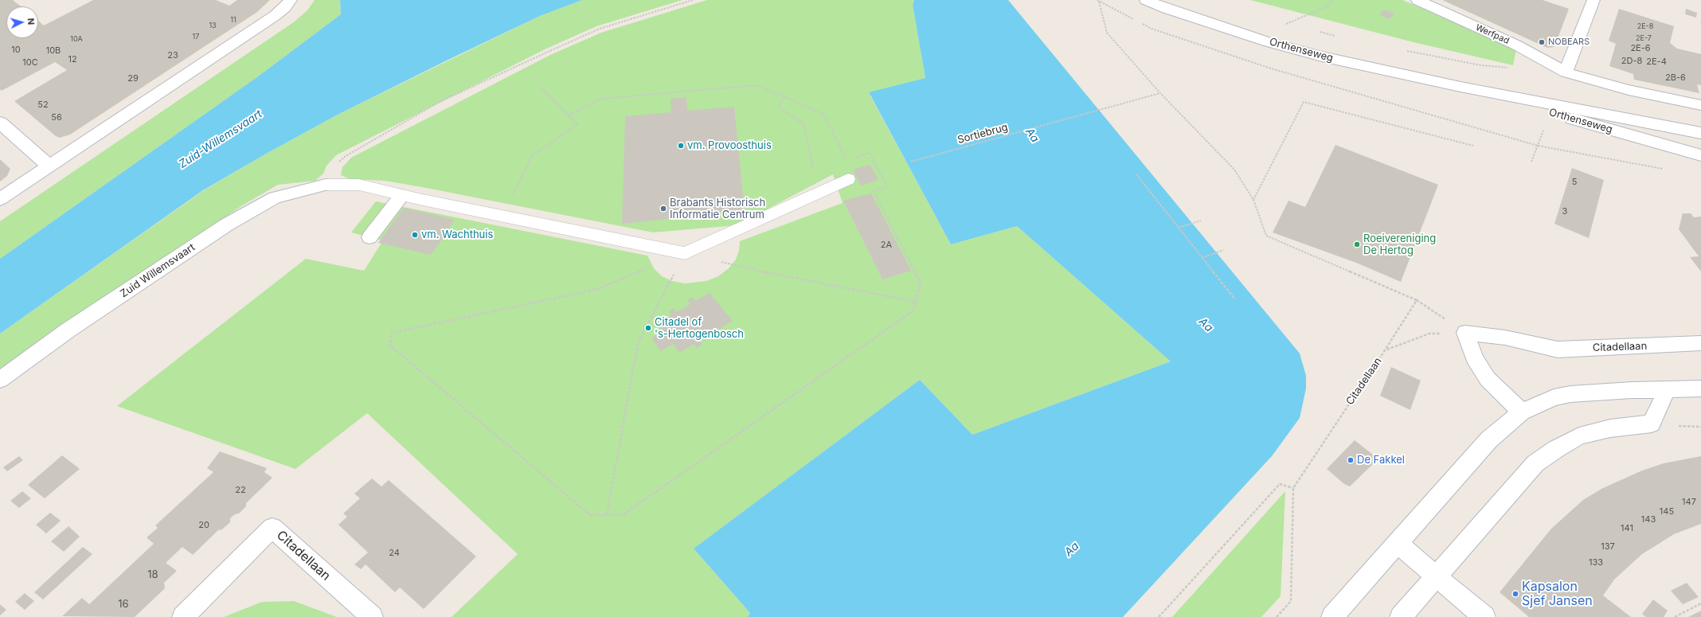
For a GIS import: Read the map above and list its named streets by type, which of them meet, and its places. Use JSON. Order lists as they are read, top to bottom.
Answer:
{
  "streets": {
    "street": [
      "Werfpad",
      "Orthenseweg",
      "Zuid Willemsvaart",
      "Citadellaan"
    ],
    "path": ["Sortiebrug"]
  },
  "water": ["Aa", "Zuid-Willemsvaart"],
  "places": [
    "NOBEARS",
    "vm. Provoosthuis",
    "Brabants Historisch Informatie Centrum",
    "vm. Wachthuis",
    "Roeivereniging De Hertog",
    "Citadel of 's-Hertogenbosch",
    "De Fakkel",
    "Kapsalon Sjef Jansen"
  ],
  "house_numbers": [
    "11",
    "13",
    "2E-8",
    "17",
    "2E-7",
    "10A",
    "2E-6",
    "10",
    "10B",
    "23",
    "12",
    "2D-8",
    "2E-4",
    "10C",
    "2B-6",
    "29",
    "52",
    "56",
    "5",
    "3",
    "2A",
    "22",
    "147",
    "145",
    "143",
    "20",
    "141",
    "137",
    "24",
    "133",
    "18",
    "16"
  ],
  "north": "right"
}
